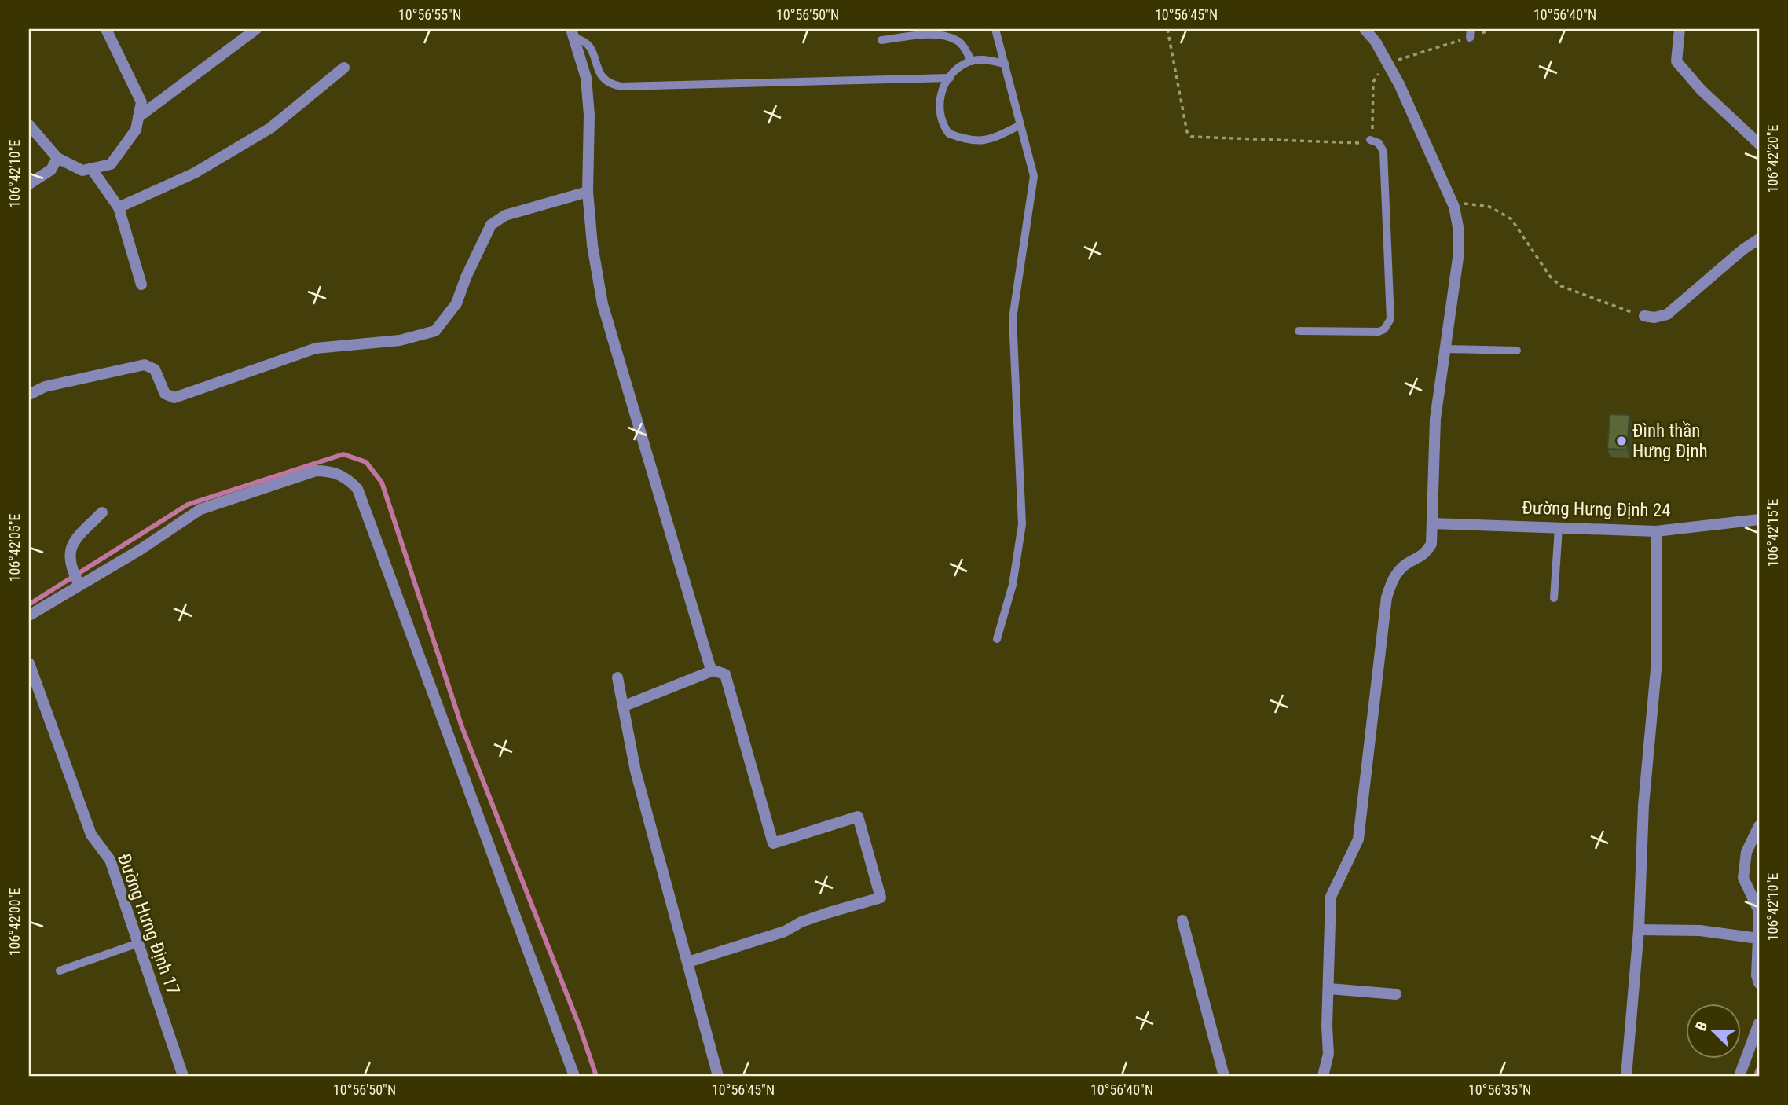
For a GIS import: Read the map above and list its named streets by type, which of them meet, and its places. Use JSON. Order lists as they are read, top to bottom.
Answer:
{
  "streets": {
    "street": ["Đường Hưng Định 24", "Đường Hưng Định 17"]
  },
  "places": ["Đình thần Hưng Định"],
  "north": "top left",
  "coordinates": [
    "10°56'55\"N",
    "10°56'50\"N",
    "10°56'45\"N",
    "10°56'40\"N",
    "106°42'20\"E",
    "106°42'10\"E",
    "106°42'15\"E",
    "106°42'05\"E",
    "106°42'00\"E",
    "10°56'35\"N"
  ]
}
